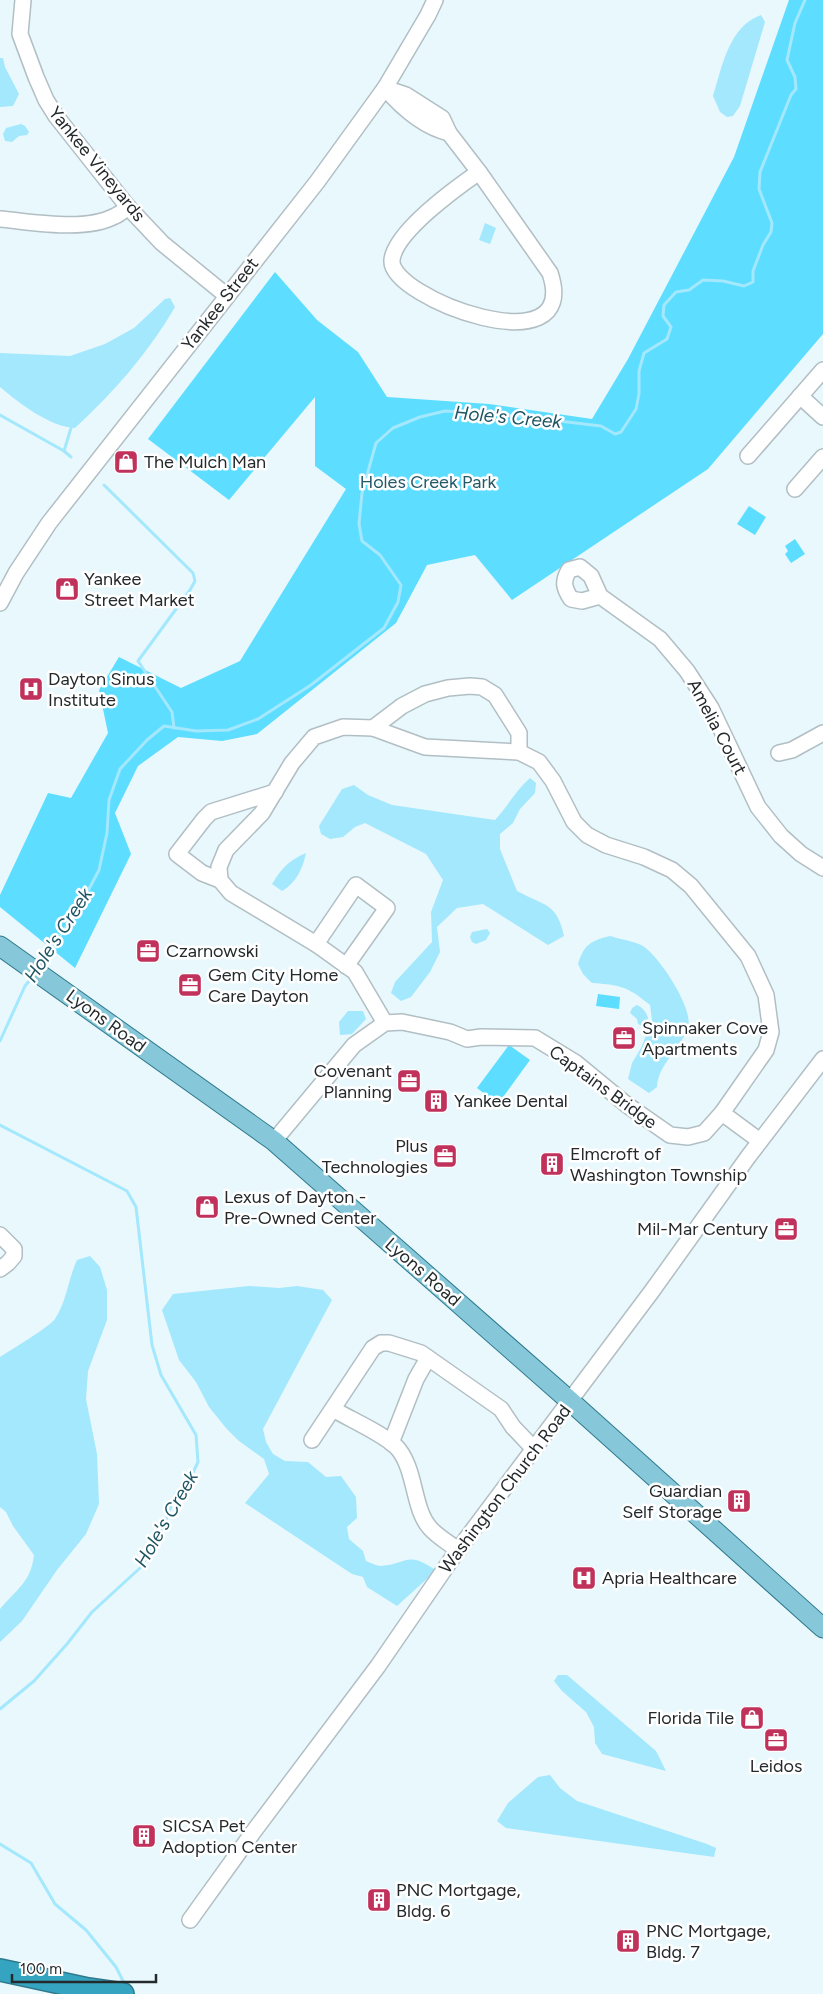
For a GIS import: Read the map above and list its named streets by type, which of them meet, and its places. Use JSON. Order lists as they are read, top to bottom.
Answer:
{
  "streets": {
    "main road": ["Lyons Road"],
    "street": [
      "Yankee Vineyards",
      "Yankee Street",
      "Amelia Court",
      "Captains Bridge",
      "Washington Church Road"
    ]
  },
  "crossings": [
    ["Yankee Vineyards", "Yankee Street"],
    ["Lyons Road", "Washington Church Road"]
  ],
  "water": ["Hole's Creek"],
  "parks": ["Holes Creek Park"],
  "places": {
    "shop": [
      "The Mulch Man",
      "Yankee Street Market",
      "Lexus of Dayton - Pre-Owned Center",
      "Florida Tile"
    ],
    "hospital": ["Dayton Sinus Institute", "Apria Healthcare"],
    "office": [
      "Czarnowski",
      "Gem City Home Care Dayton",
      "Spinnaker Cove Apartments",
      "Covenant Planning",
      "Plus Technologies",
      "Mil-Mar Century",
      "Leidos"
    ],
    "building": [
      "Yankee Dental",
      "Elmcroft of Washington Township",
      "Guardian Self Storage",
      "SICSA Pet Adoption Center",
      "PNC Mortgage, Bldg. 6",
      "PNC Mortgage, Bldg. 7"
    ]
  },
  "scale_bar": "100 m"
}
